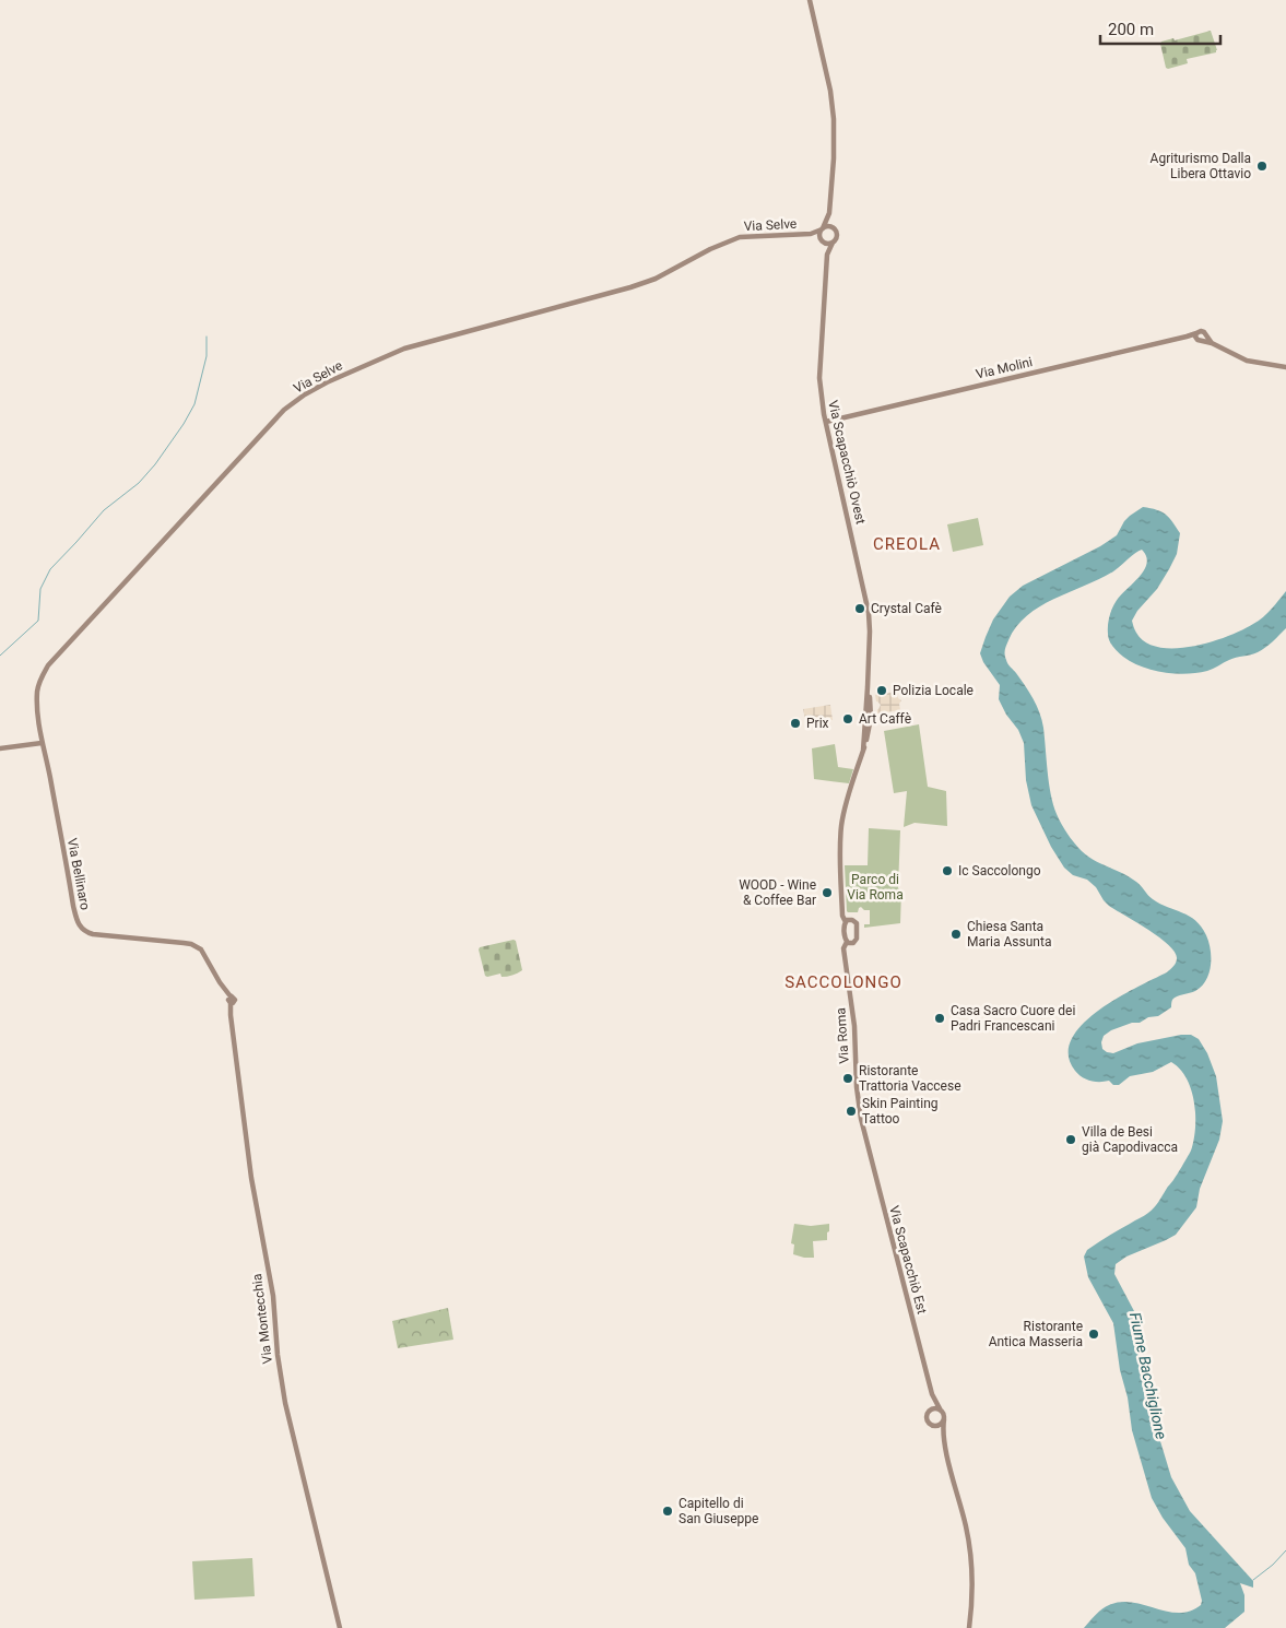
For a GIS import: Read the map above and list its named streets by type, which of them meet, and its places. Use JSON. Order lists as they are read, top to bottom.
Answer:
{
  "streets": {
    "street": [
      "Via Selve",
      "Via Molini",
      "Via Scapacchiò Ovest",
      "Via Bellinaro",
      "Via Roma",
      "Via Scapacchiò Est",
      "Via Montecchia"
    ]
  },
  "crossings": [
    ["Via Selve", "Via Scapacchiò Ovest"],
    ["Via Selve", "Via Bellinaro"],
    ["Via Molini", "Via Scapacchiò Ovest"],
    ["Via Scapacchiò Ovest", "Via Roma"],
    ["Via Bellinaro", "Via Montecchia"],
    ["Via Roma", "Via Scapacchiò Est"]
  ],
  "districts": ["CREOLA", "SACCOLONGO"],
  "water": ["Fiume Bacchiglione"],
  "parks": ["Parco di Via Roma"],
  "places": [
    "Agriturismo Dalla Libera Ottavio",
    "Crystal Cafè",
    "Polizia Locale",
    "Art Caffè",
    "Prix",
    "Ic Saccolongo",
    "WOOD - Wine & Coffee Bar",
    "Chiesa Santa Maria Assunta",
    "Casa Sacro Cuore dei Padri Francescani",
    "Ristorante Trattoria Vaccese",
    "Skin Painting Tattoo",
    "Villa de Besi già Capodivacca",
    "Ristorante Antica Masseria",
    "Capitello di San Giuseppe"
  ],
  "scale_bar": "200 m"
}
